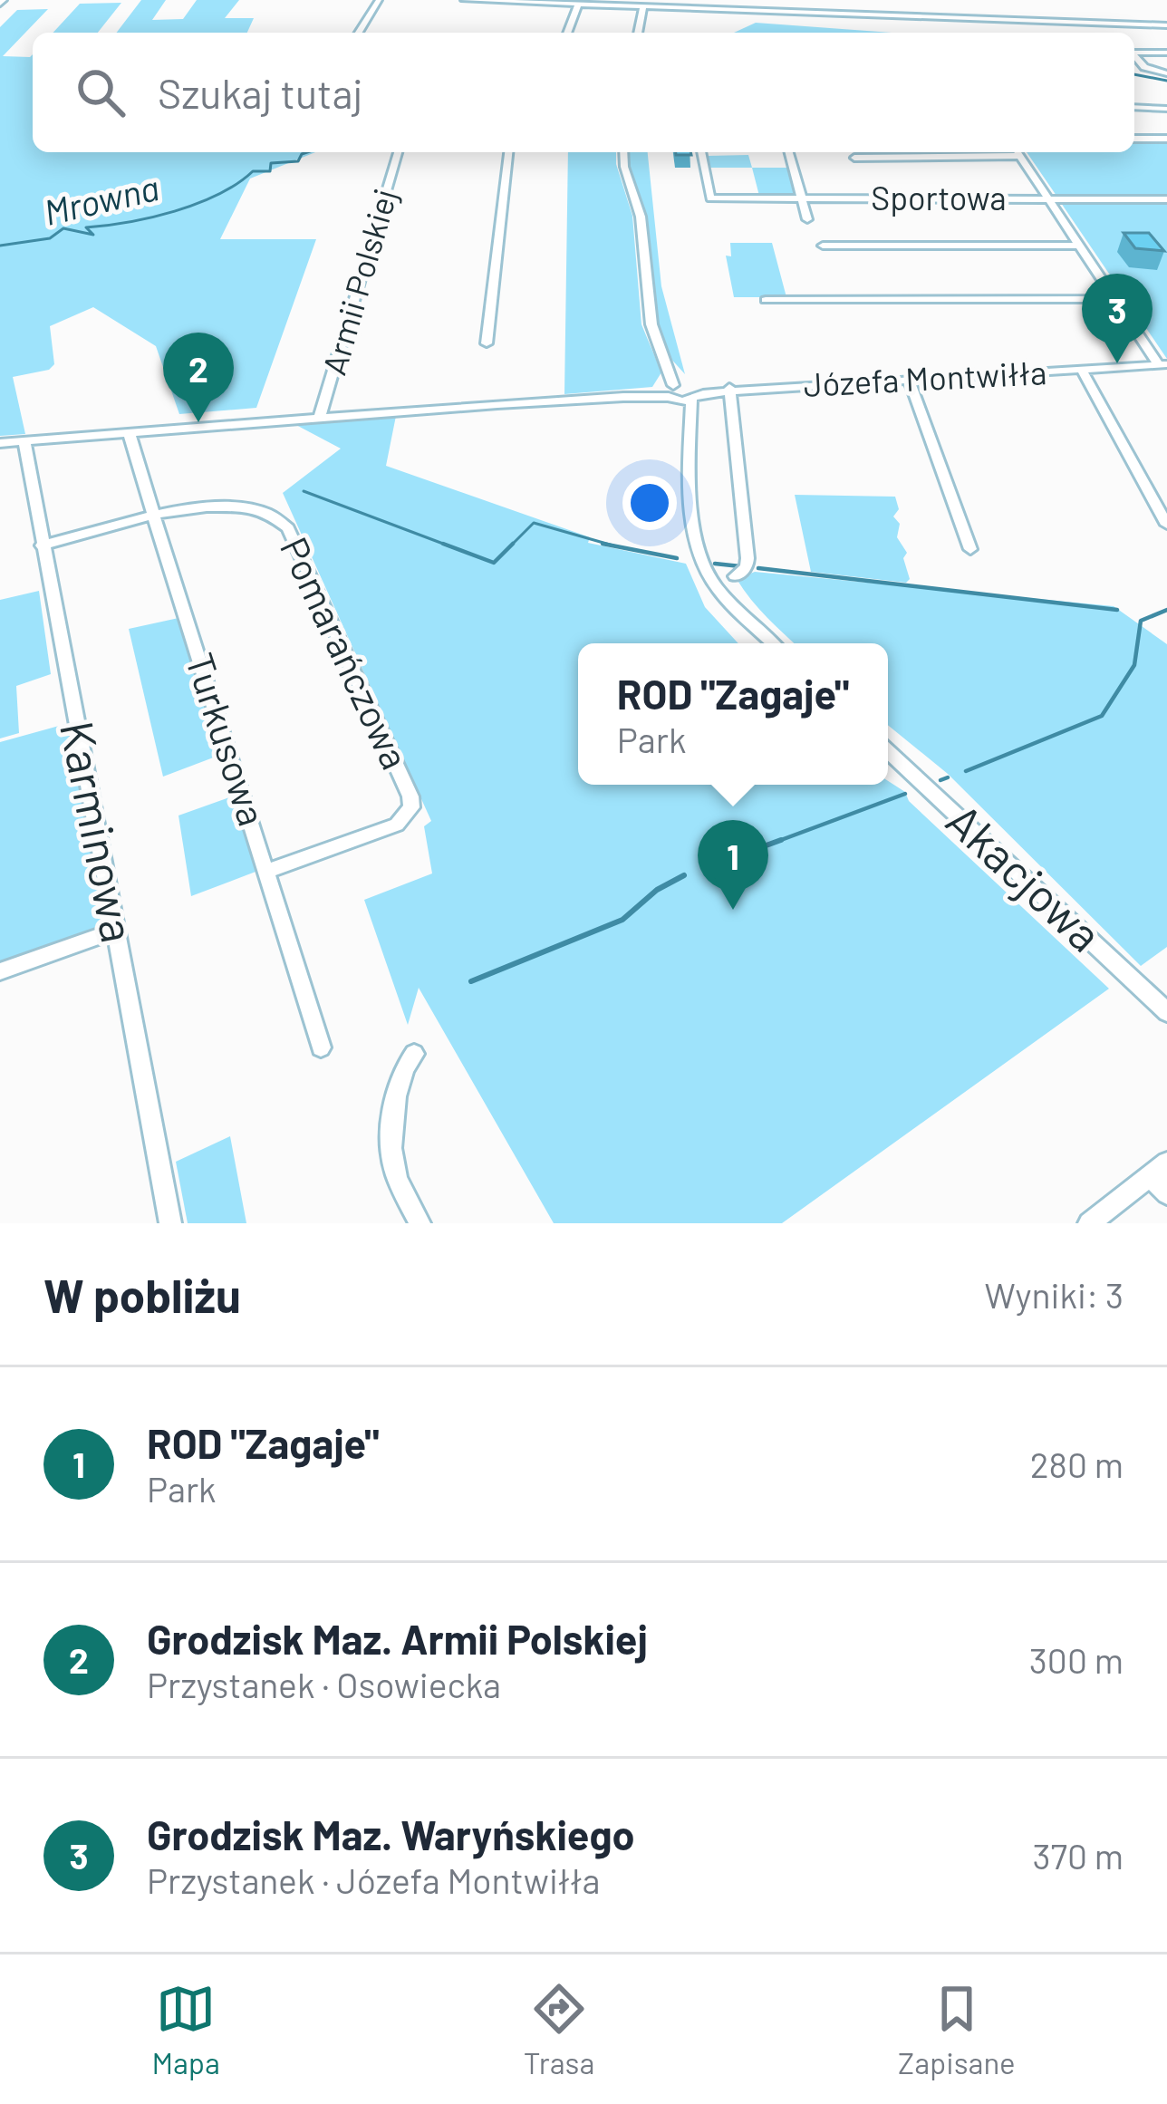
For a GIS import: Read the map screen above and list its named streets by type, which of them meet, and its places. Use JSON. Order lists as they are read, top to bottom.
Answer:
{
  "streets": {
    "street": [
      "Sportowa",
      "Armii Polskiej",
      "Józefa Montwiłła",
      "Pomarańczowa",
      "Turkusowa",
      "Karminowa",
      "Akacjowa"
    ]
  },
  "crossings": [
    ["Armii Polskiej", "Józefa Montwiłła"],
    ["Józefa Montwiłła", "Turkusowa"],
    ["Józefa Montwiłła", "Karminowa"],
    ["Pomarańczowa", "Turkusowa"],
    ["Pomarańczowa", "Karminowa"]
  ],
  "water": ["Mrowna"],
  "page": {
    "search": "Szukaj tutaj",
    "pins": ["3", "2", "1"],
    "popup": ["ROD \"Zagaje\"", "Park"],
    "heading": ["W pobliżu", "Wyniki: 3"],
    "list": [
      {
        "mark": "1",
        "name": "ROD \"Zagaje\"",
        "note": "Park",
        "value": "280 m"
      },
      {
        "mark": "2",
        "name": "Grodzisk Maz. Armii Polskiej",
        "note": "Przystanek · Osowiecka",
        "value": "300 m"
      },
      {
        "mark": "3",
        "name": "Grodzisk Maz. Waryńskiego",
        "note": "Przystanek · Józefa Montwiłła",
        "value": "370 m"
      }
    ],
    "nav": ["Mapa", "Trasa", "Zapisane"]
  }
}
